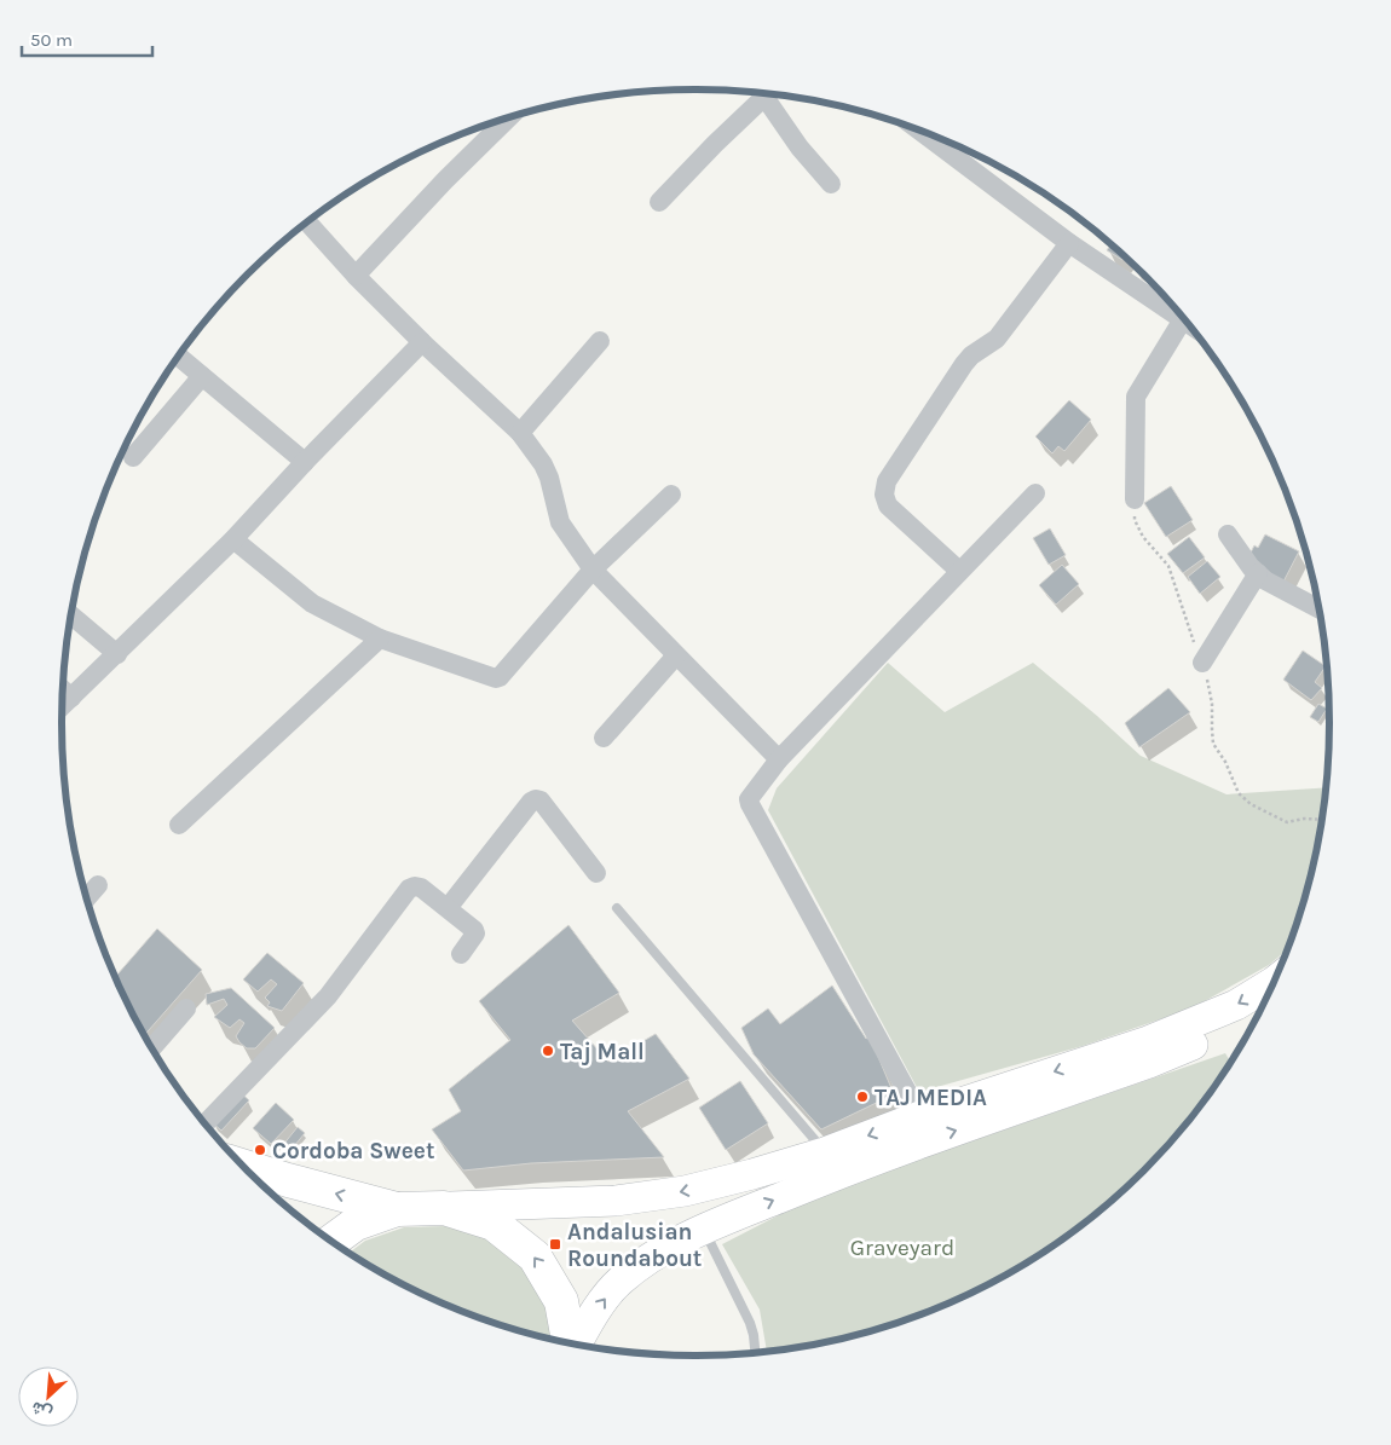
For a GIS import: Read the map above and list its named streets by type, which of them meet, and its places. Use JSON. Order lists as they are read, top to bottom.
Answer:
{
  "parks": ["Graveyard"],
  "places": {
    "other": ["Taj Mall", "TAJ MEDIA", "Cordoba Sweet"],
    "transit": ["Andalusian Roundabout"]
  },
  "scale_bar": "50 m",
  "north": "bottom left"
}
